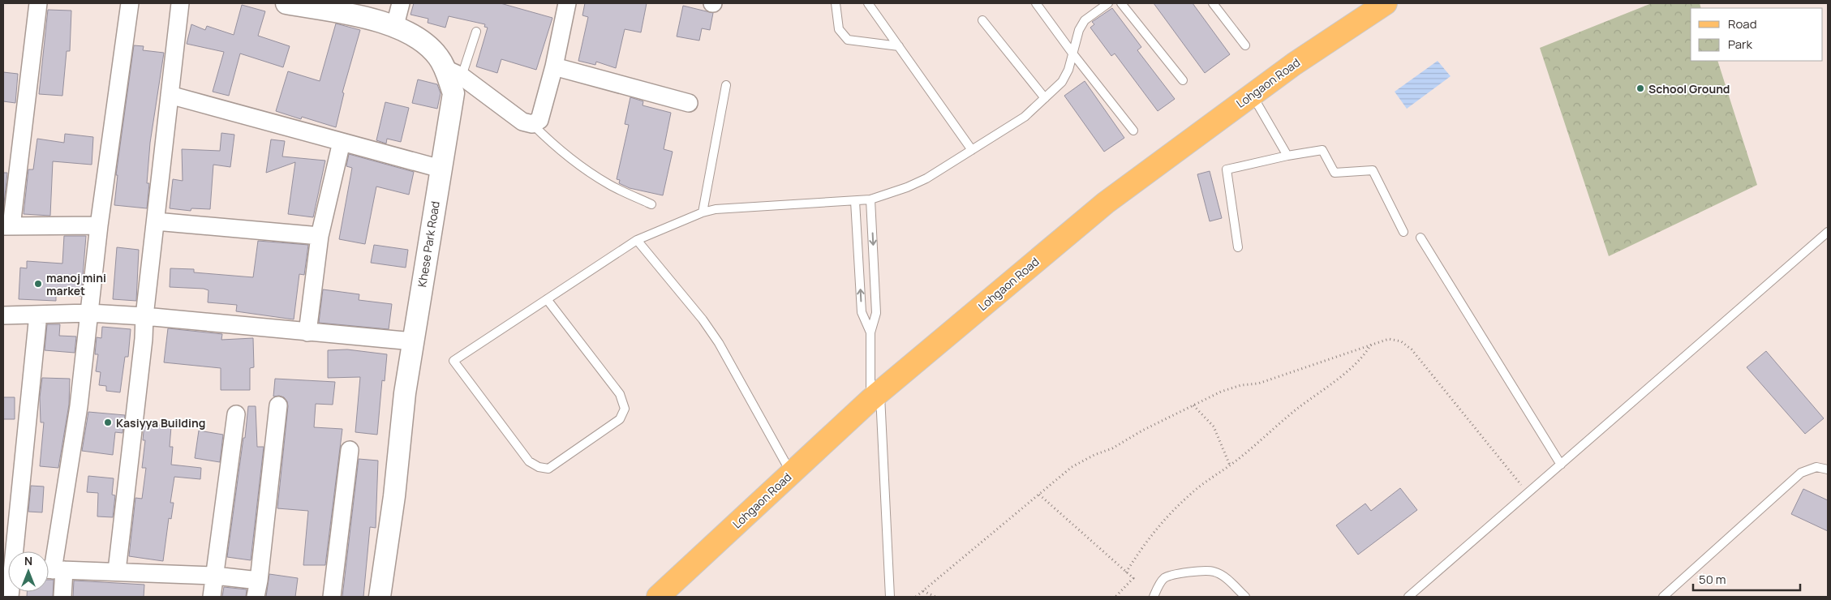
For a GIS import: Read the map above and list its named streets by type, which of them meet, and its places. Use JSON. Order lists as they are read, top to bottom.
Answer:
{
  "streets": {
    "main road": ["Lohgaon Road"],
    "street": ["Khese Park Road"]
  },
  "places": ["School Ground", "manoj mini market", "Kasiyya Building"],
  "legend": ["Road", "Park"],
  "scale_bar": "50 m",
  "north": "top"
}
